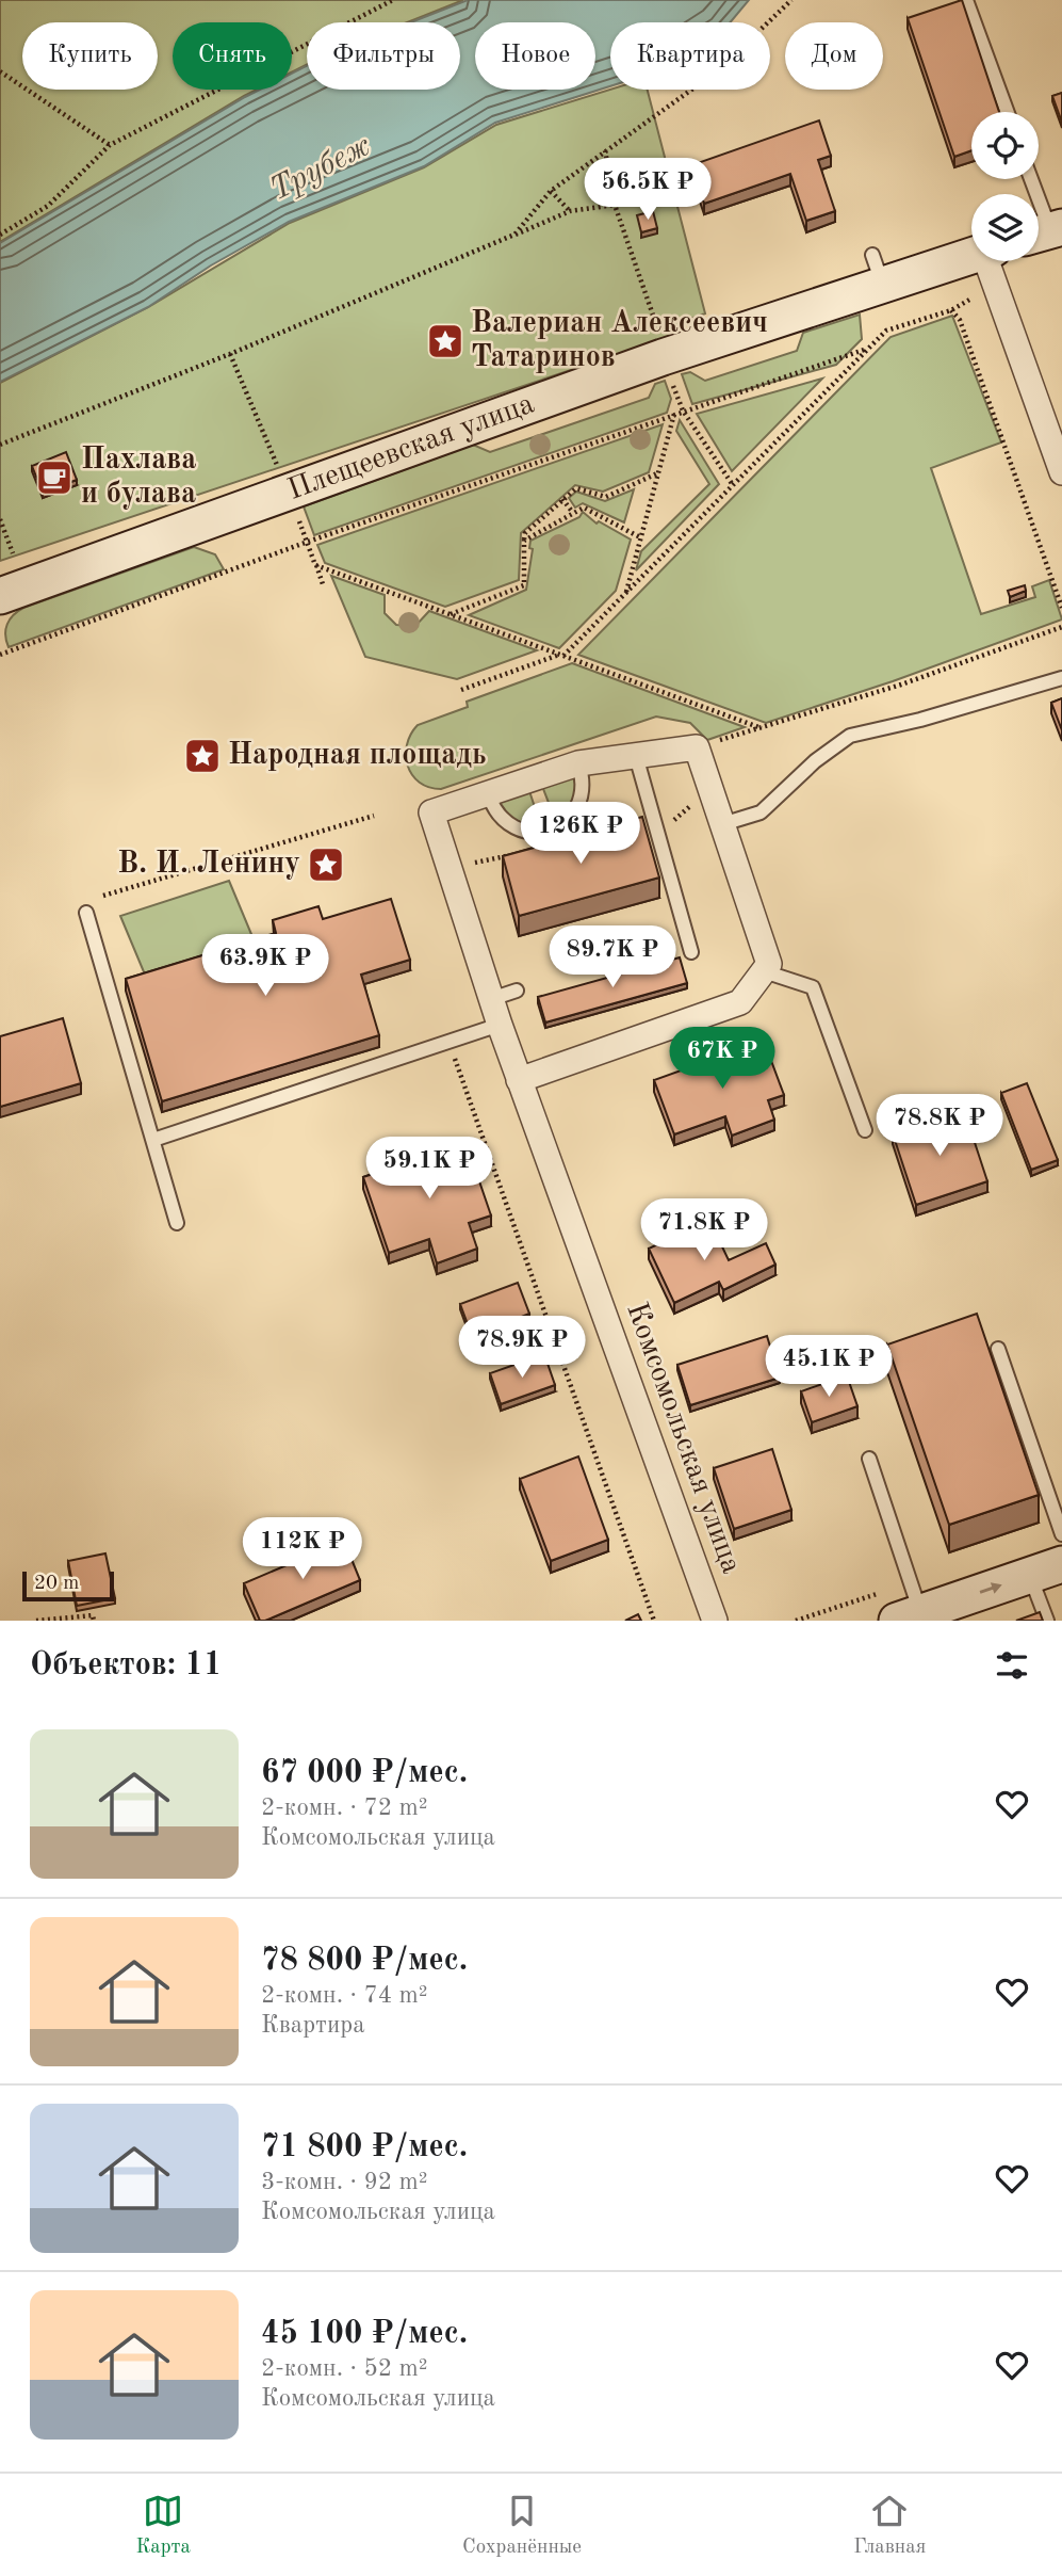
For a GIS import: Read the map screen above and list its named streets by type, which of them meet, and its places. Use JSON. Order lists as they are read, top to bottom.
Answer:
{
  "streets": {
    "street": ["Плещеевская улица", "Комсомольская улица"]
  },
  "water": ["Трубеж"],
  "places": {
    "place": ["Валериан Алексеевич Татаринов", "Народная площадь", "В. И. Ленину"],
    "cafe": ["Пахлава и булава"]
  },
  "scale_bar": "20 m",
  "page": {
    "chip": [
      "Купить",
      "Снять",
      "Фильтры",
      "Новое",
      "Квартира",
      "Дом"
    ],
    "price": [
      "56.5K ₽",
      "126K ₽",
      "89.7K ₽",
      "63.9K ₽",
      "67K ₽",
      "78.8K ₽",
      "59.1K ₽",
      "71.8K ₽",
      "78.9K ₽",
      "45.1K ₽",
      "112K ₽"
    ],
    "scale": "20 m",
    "heading": "Объектов: 11",
    "list": [
      {
        "name": "67 000 ₽/мес.",
        "note": "2-комн. · 72 m² · Комсомольская улица"
      },
      {
        "name": "78 800 ₽/мес.",
        "note": "2-комн. · 74 m² · Квартира"
      },
      {
        "name": "71 800 ₽/мес.",
        "note": "3-комн. · 92 m² · Комсомольская улица"
      },
      {
        "name": "45 100 ₽/мес.",
        "note": "2-комн. · 52 m² · Комсомольская улица"
      }
    ],
    "tabs": ["Карта", "Сохранённые", "Главная"]
  }
}
